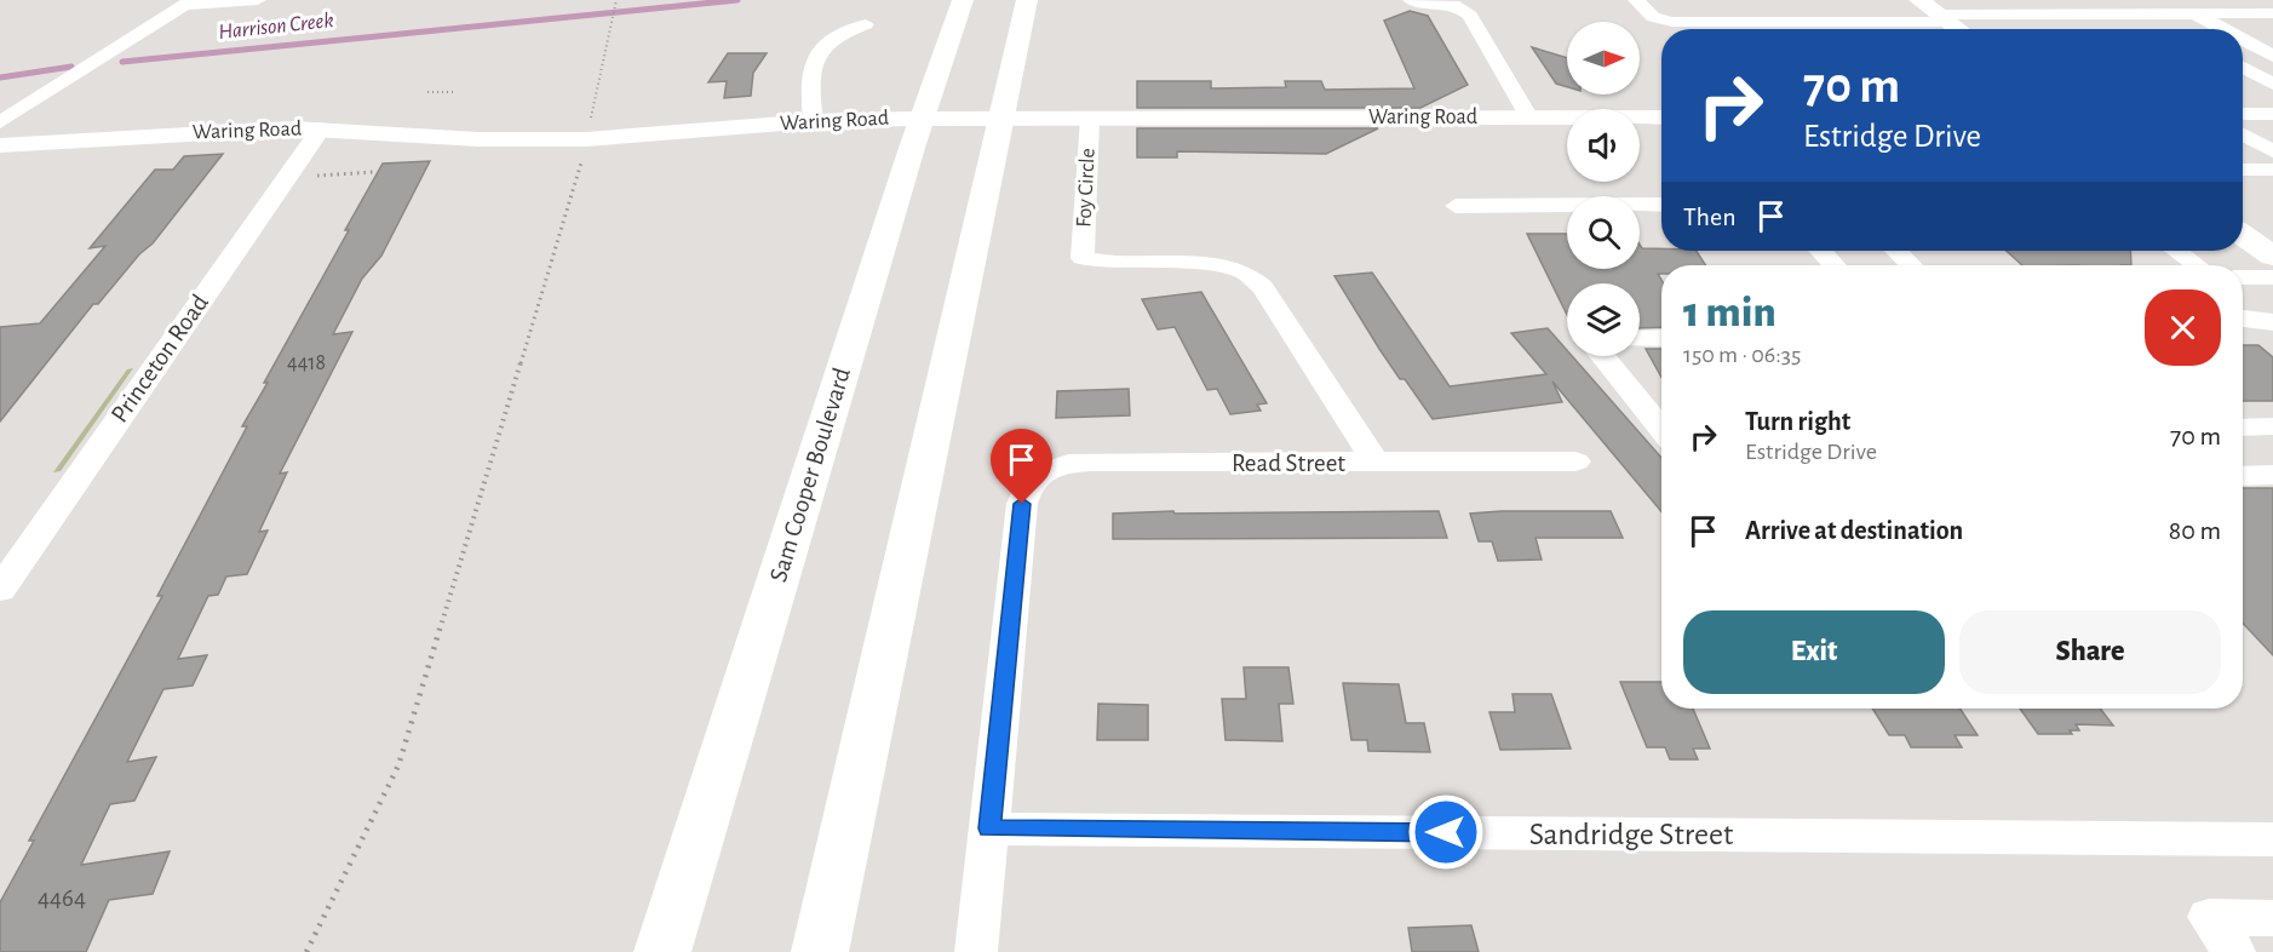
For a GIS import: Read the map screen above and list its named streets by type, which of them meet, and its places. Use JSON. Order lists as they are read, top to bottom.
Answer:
{
  "streets": {
    "highway": ["Sam Cooper Boulevard"],
    "main road": ["Waring Road"],
    "street": [
      "Foy Circle",
      "Princeton Road",
      "Read Street",
      "Sandridge Street"
    ]
  },
  "crossings": [
    ["Waring Road", "Foy Circle"],
    ["Waring Road", "Princeton Road"],
    ["Foy Circle", "Read Street"],
    ["Read Street", "Sandridge Street"]
  ],
  "water": ["Harrison Creek"],
  "house_numbers": ["4418", "4464"],
  "north": "right",
  "page": {
    "turn": ["70 m", "Estridge Drive"],
    "then": "Then",
    "heading": ["1 min", "150 m · 06:35"],
    "list": [
      {
        "name": "Turn right",
        "note": "Estridge Drive",
        "value": "70 m"
      },
      {
        "name": "Arrive at destination",
        "value": "80 m"
      }
    ],
    "buttons": ["Exit", "Share"]
  }
}
